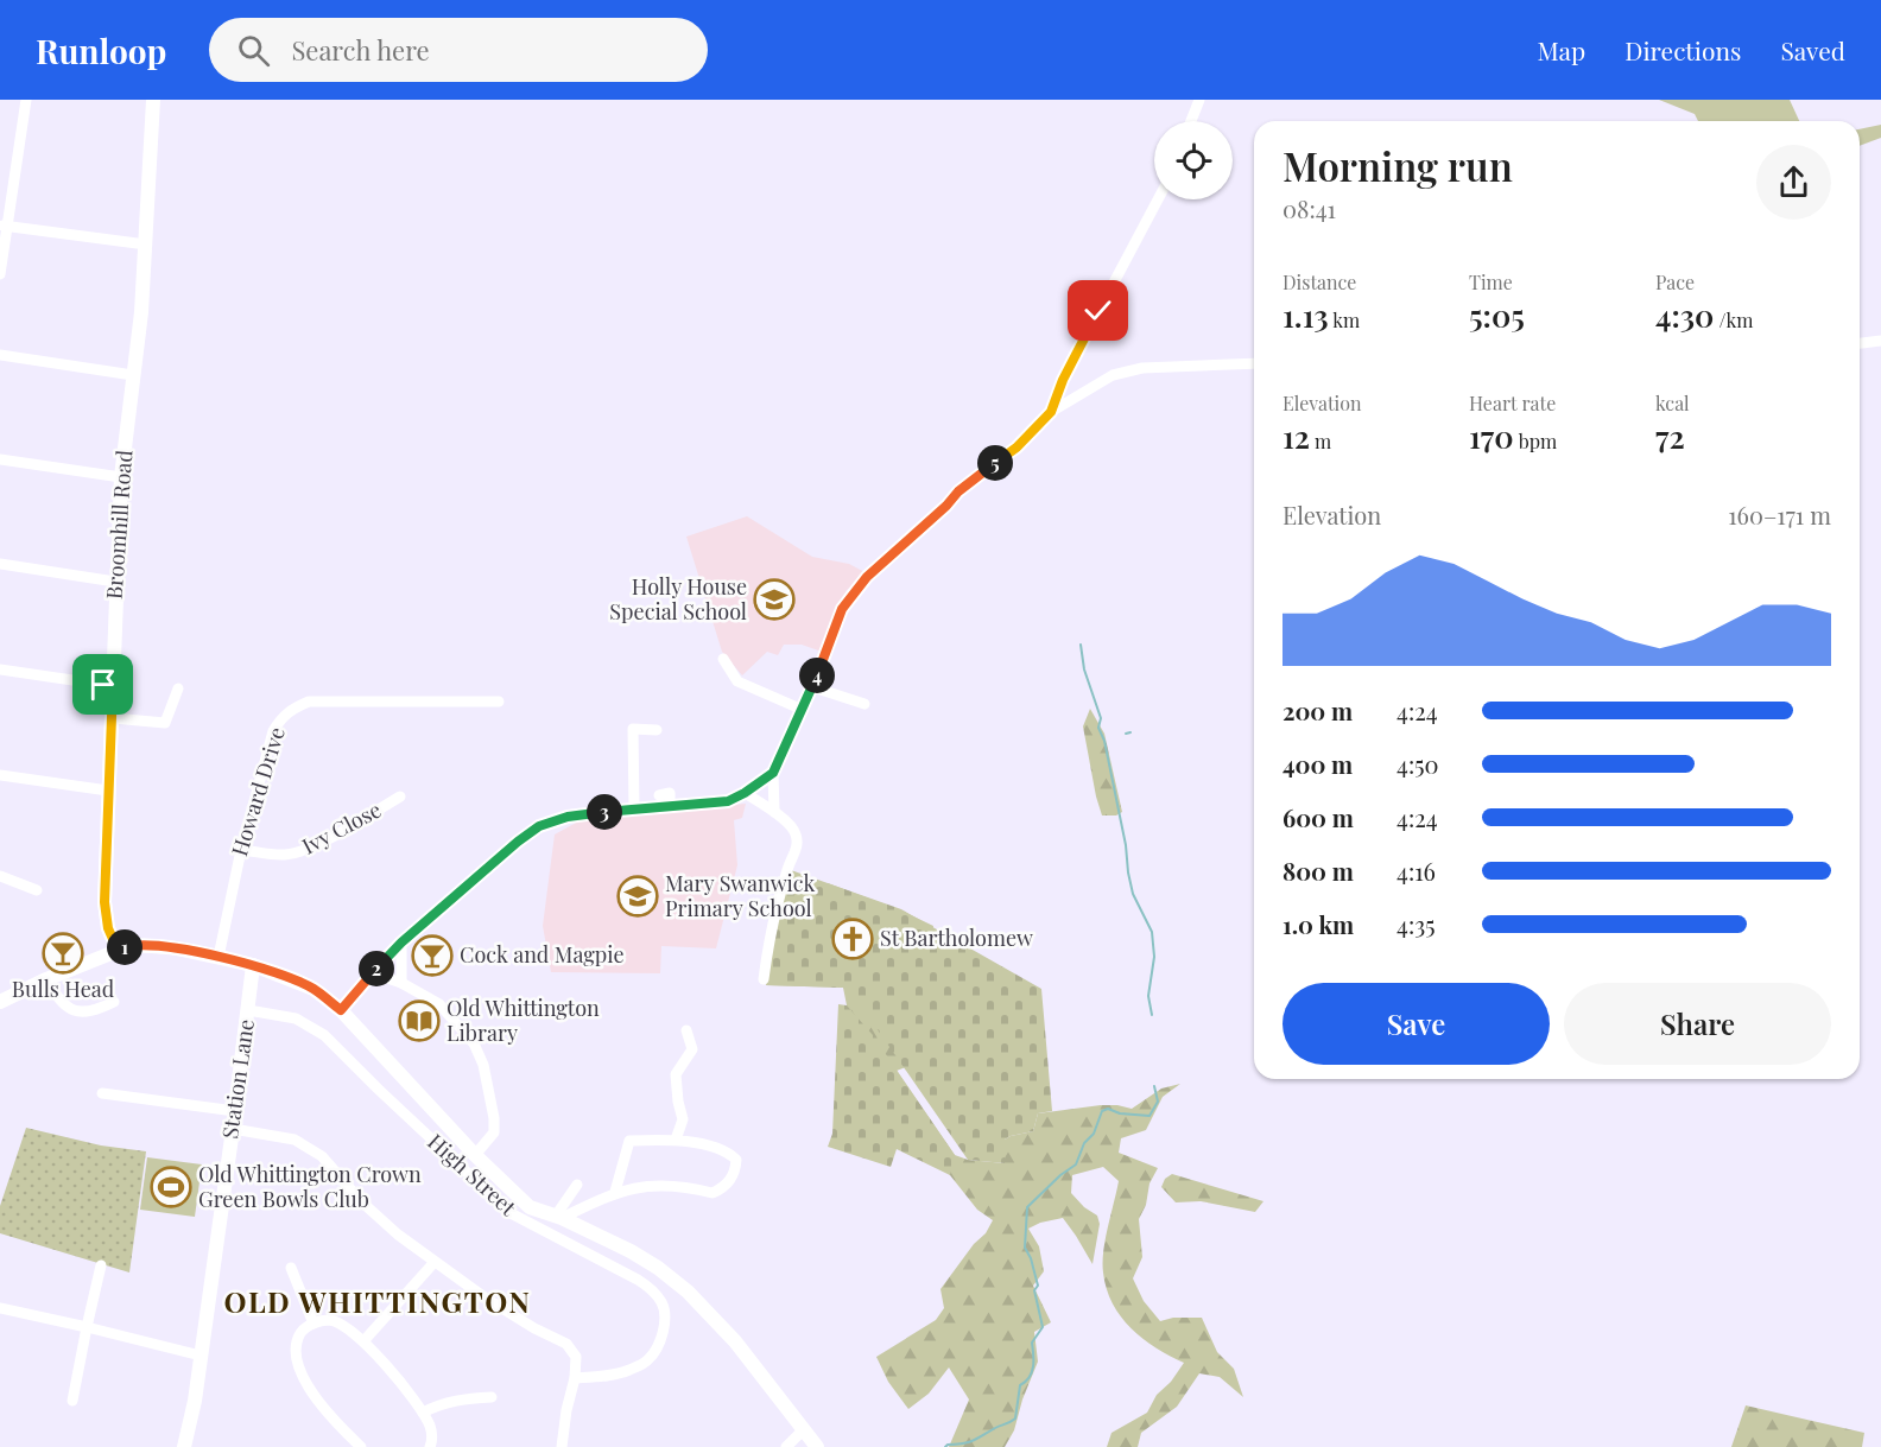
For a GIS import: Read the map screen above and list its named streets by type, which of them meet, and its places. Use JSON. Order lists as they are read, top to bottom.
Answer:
{
  "streets": {
    "street": [
      "Broomhill Road",
      "Howard Drive",
      "Ivy Close",
      "Station Lane",
      "High Street"
    ]
  },
  "crossings": [
    ["Broomhill Road", "High Street"],
    ["Howard Drive", "Ivy Close"],
    ["Howard Drive", "High Street"],
    ["Station Lane", "High Street"]
  ],
  "districts": ["OLD WHITTINGTON"],
  "places": {
    "school or university": ["Holly House Special School", "Mary Swanwick Primary School"],
    "church": ["St Bartholomew"],
    "bar": ["Bulls Head", "Cock and Magpie"],
    "library": ["Old Whittington Library"],
    "sports": ["Old Whittington Crown Green Bowls Club"]
  },
  "page": {
    "header": "Runloop",
    "search": "Search here",
    "nav": ["Map", "Directions", "Saved"],
    "heading": ["Morning run", "08:41"],
    "stats": [
      ["Distance", "1.13 km"],
      ["Time", "5:05"],
      ["Pace", "4:30 /km"],
      ["Elevation", "12 m"],
      ["Heart rate", "170 bpm"],
      ["kcal", "72"]
    ],
    "pins": [
      "5",
      "4",
      "3",
      "1",
      "2"
    ],
    "chart": ["Elevation", "160–171 m"],
    "list": [
      {
        "name": "200 m",
        "note": "4:24"
      },
      {
        "name": "400 m",
        "note": "4:50"
      },
      {
        "name": "600 m",
        "note": "4:24"
      },
      {
        "name": "800 m",
        "note": "4:16"
      },
      {
        "name": "1.0 km",
        "note": "4:35"
      }
    ],
    "buttons": ["Save", "Share"]
  }
}
